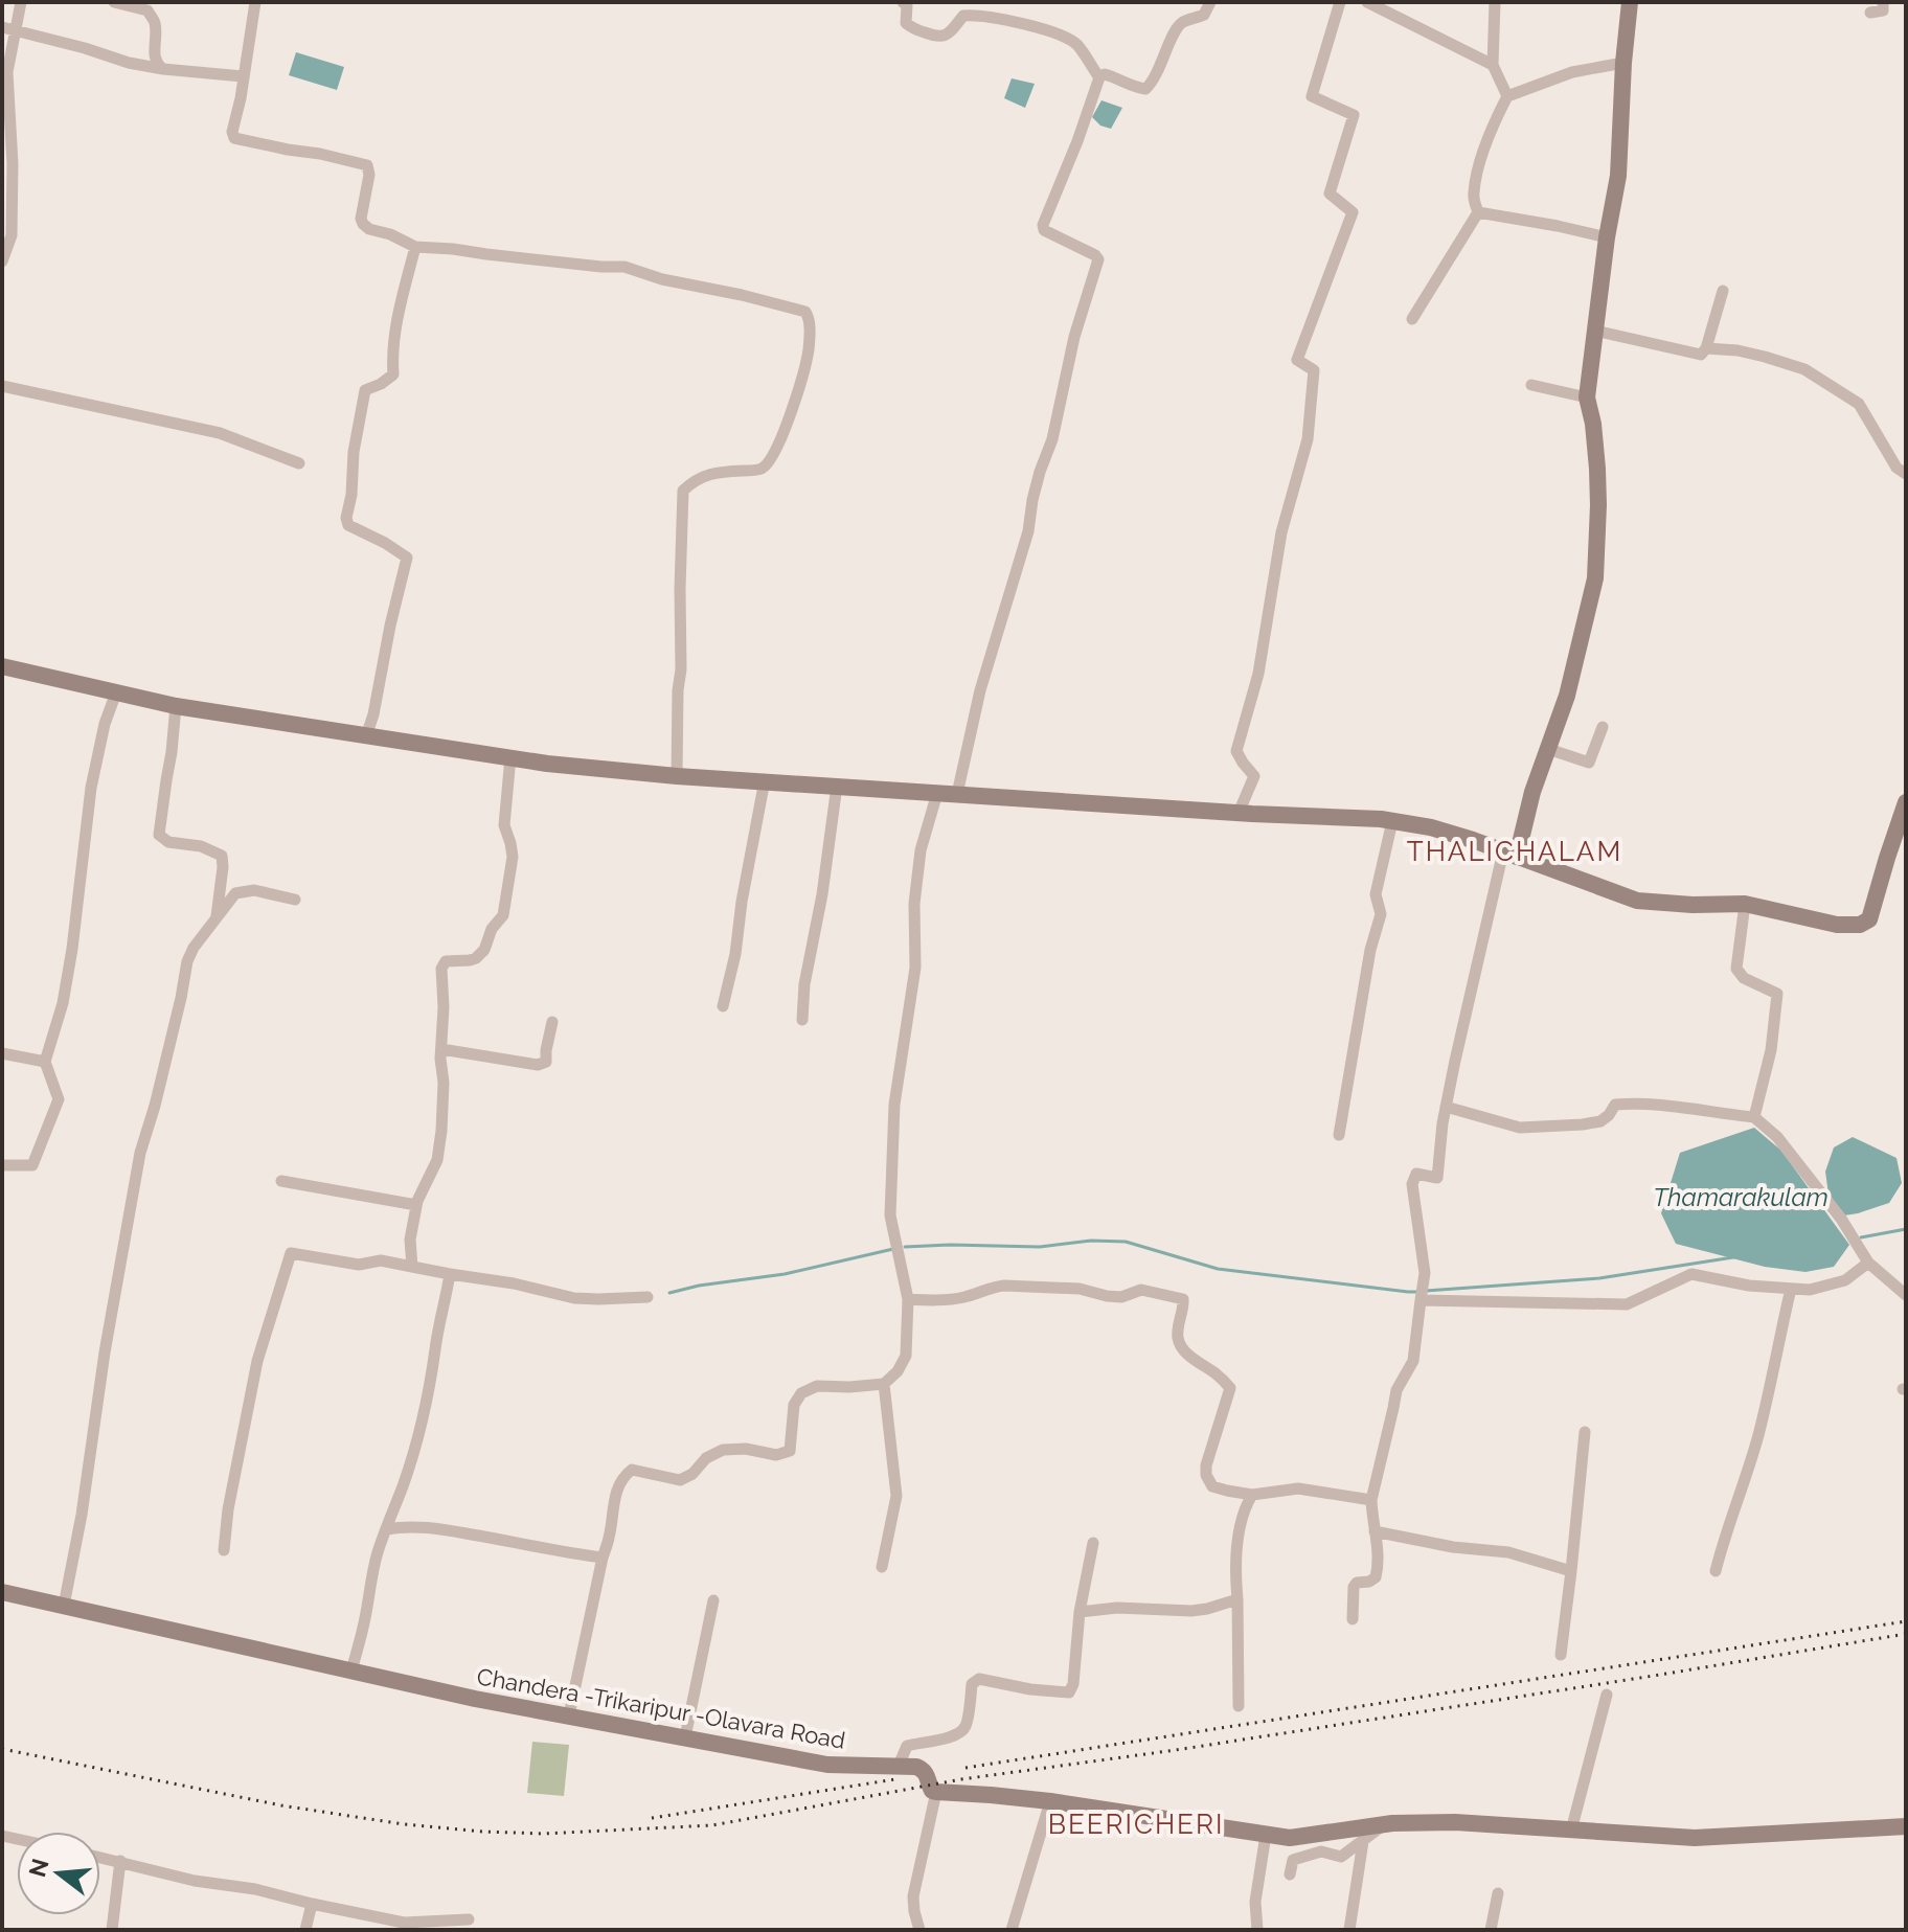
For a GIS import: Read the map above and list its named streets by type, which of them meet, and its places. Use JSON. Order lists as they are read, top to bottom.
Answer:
{
  "streets": {
    "main road": ["Chandera -Trikaripur -Olavara Road"]
  },
  "districts": ["THALICHALAM", "BEERICHERI"],
  "water": ["Thamarakulam"],
  "north": "left"
}
